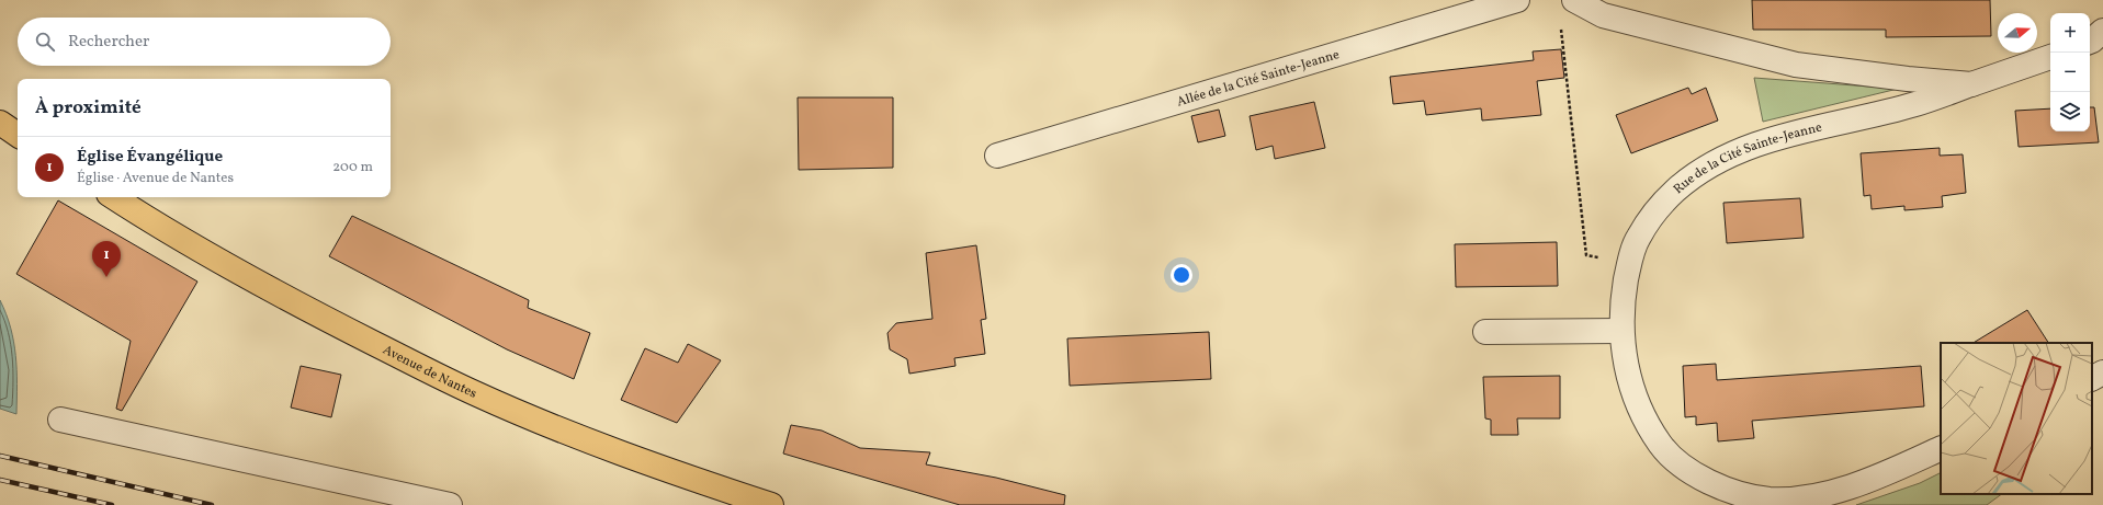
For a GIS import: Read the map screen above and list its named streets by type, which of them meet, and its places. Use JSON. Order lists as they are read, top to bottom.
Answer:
{
  "streets": {
    "main road": ["Avenue de Nantes"],
    "street": ["Allée de la Cité Sainte-Jeanne", "Rue de la Cité Sainte-Jeanne"]
  },
  "north": "right",
  "page": {
    "map_buttons": ["+", "−"],
    "search": "Rechercher",
    "heading": "À proximité",
    "list": [
      {
        "mark": "1",
        "name": "Église Évangélique",
        "note": "Église · Avenue de Nantes",
        "value": "200 m"
      }
    ],
    "pins": "1"
  }
}
